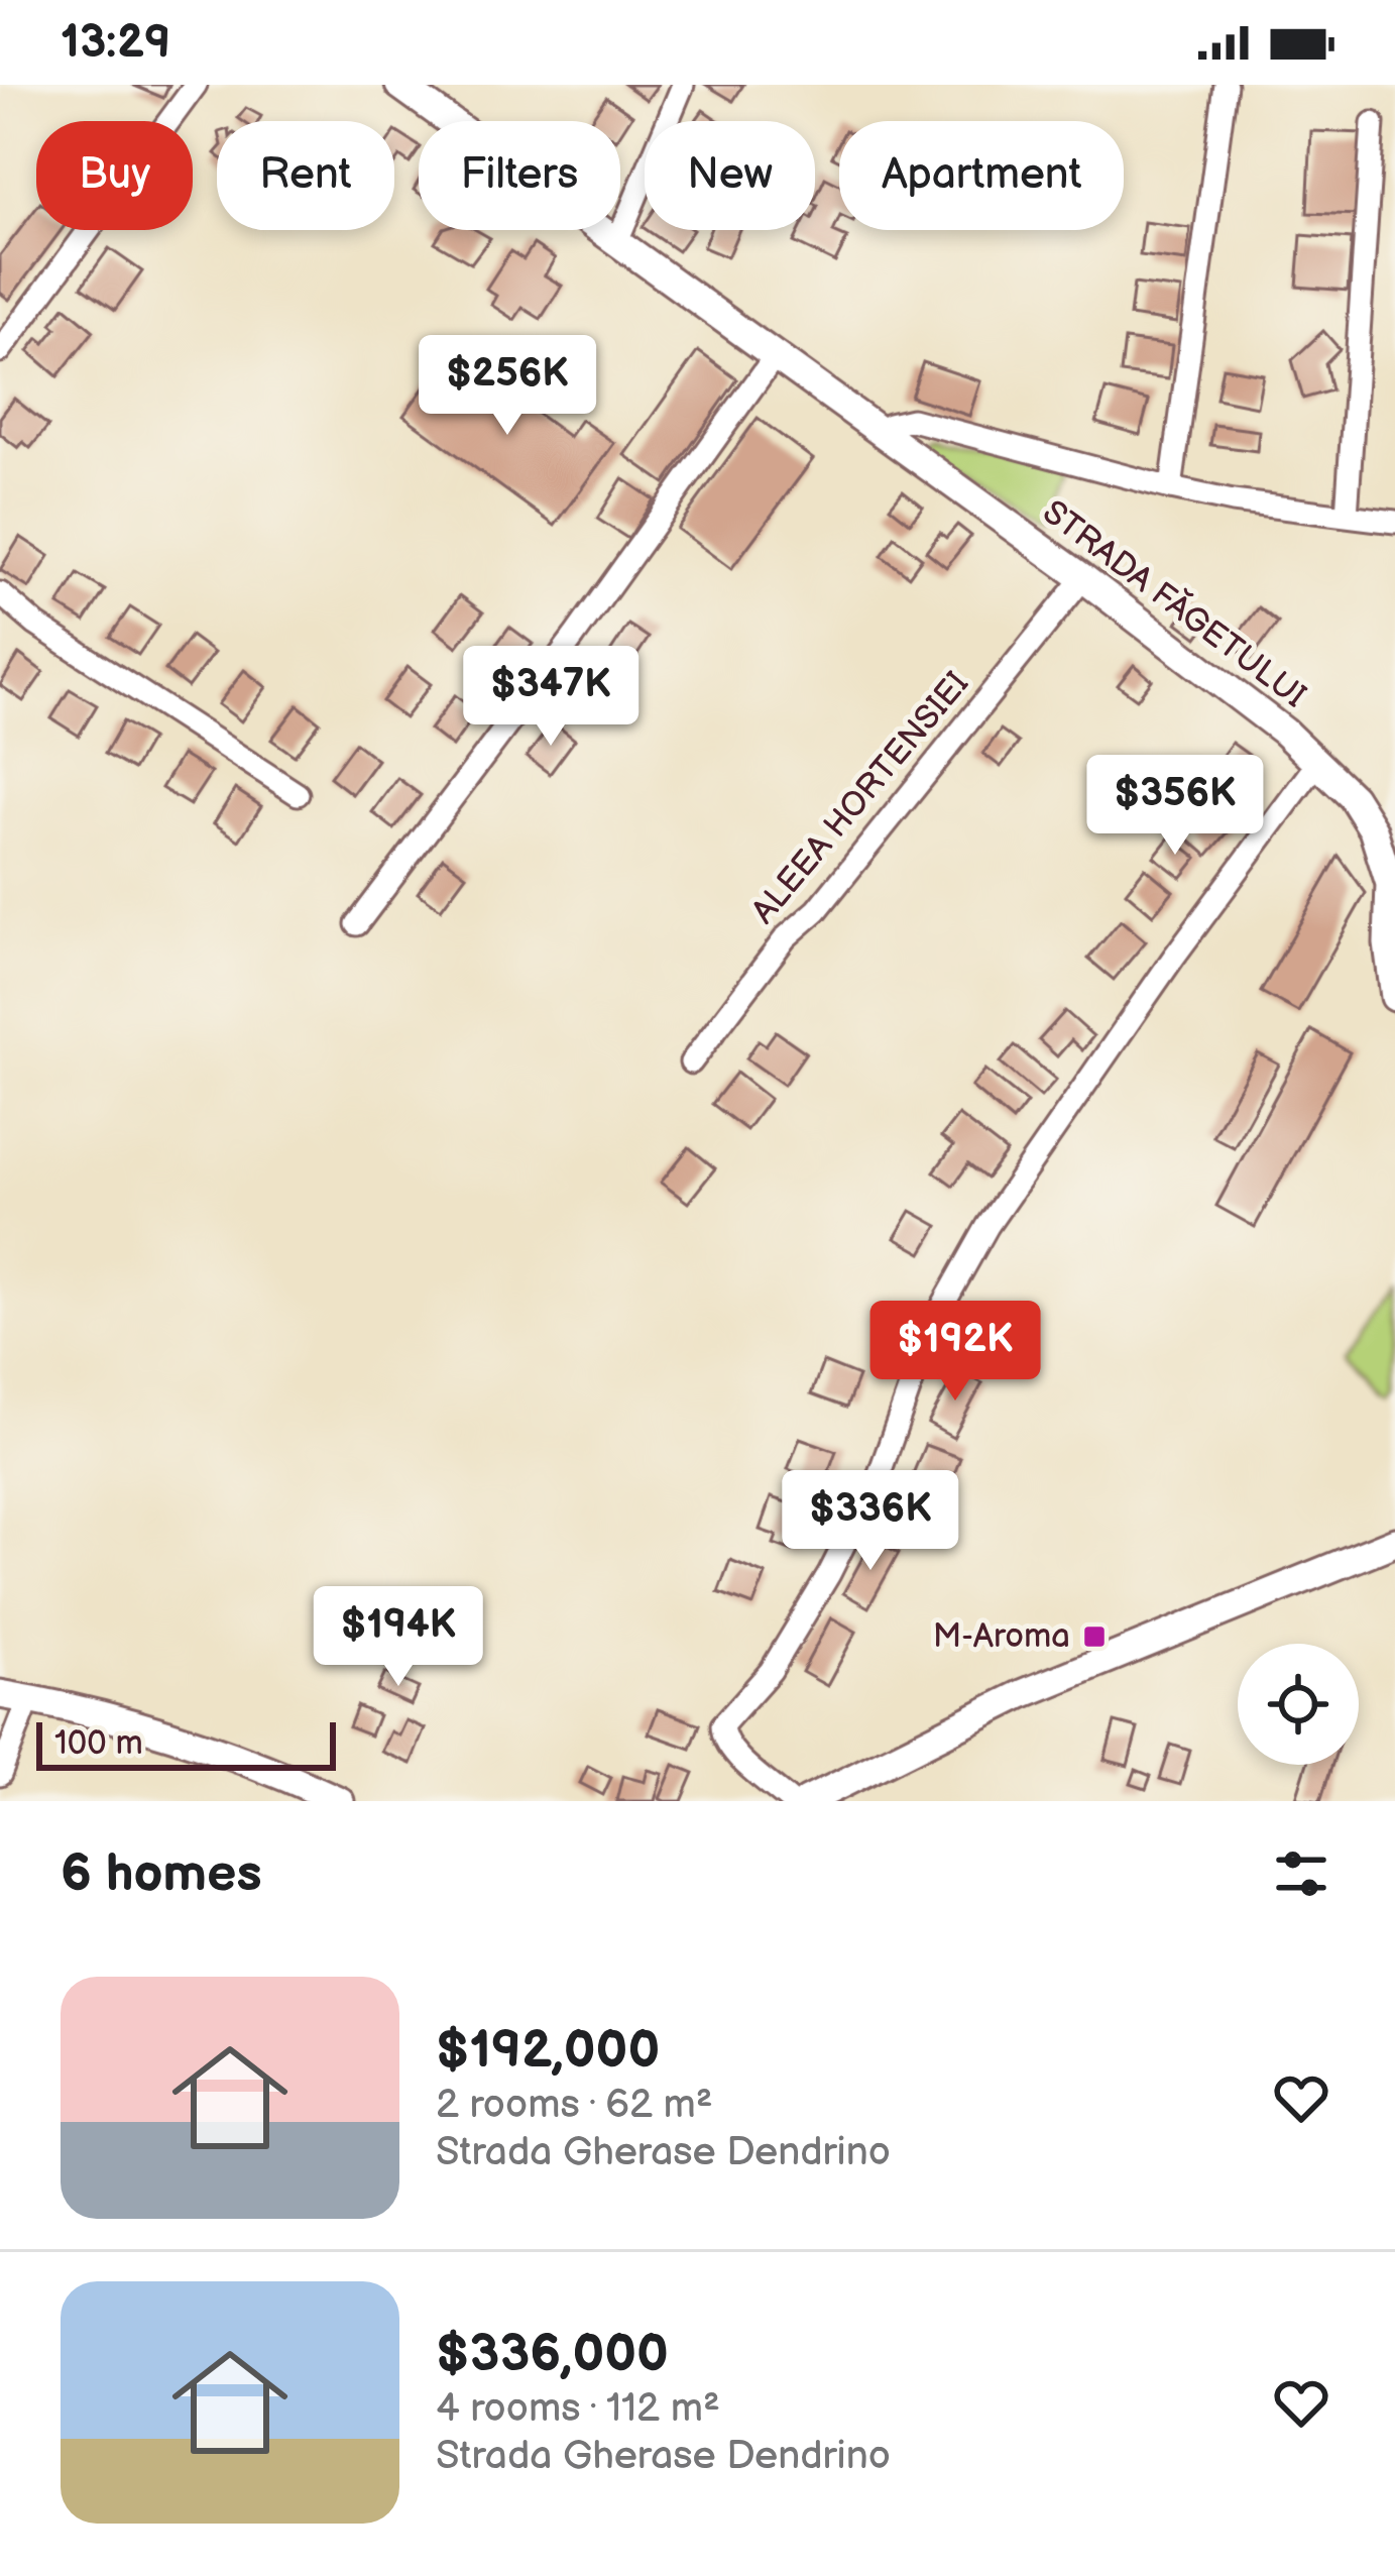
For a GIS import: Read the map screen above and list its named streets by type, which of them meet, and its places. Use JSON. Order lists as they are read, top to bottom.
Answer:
{
  "streets": {
    "main road": ["STRADA FĂGETULUI"],
    "street": ["ALEEA HORTENSIEI"]
  },
  "crossings": [
    ["STRADA FĂGETULUI", "ALEEA HORTENSIEI"]
  ],
  "places": {
    "transit": ["M-Aroma"]
  },
  "scale_bar": "100 m",
  "page": {
    "status": "13:29",
    "chip": [
      "Buy",
      "Rent",
      "Filters",
      "New",
      "Apartment"
    ],
    "price": [
      "$256K",
      "$347K",
      "$356K",
      "$192K",
      "$336K",
      "$194K"
    ],
    "scale": "100 m",
    "heading": "6 homes",
    "list": [
      {
        "name": "$192,000",
        "note": "2 rooms · 62 m² · Strada Gherase Dendrino"
      },
      {
        "name": "$336,000",
        "note": "4 rooms · 112 m² · Strada Gherase Dendrino"
      }
    ]
  }
}
